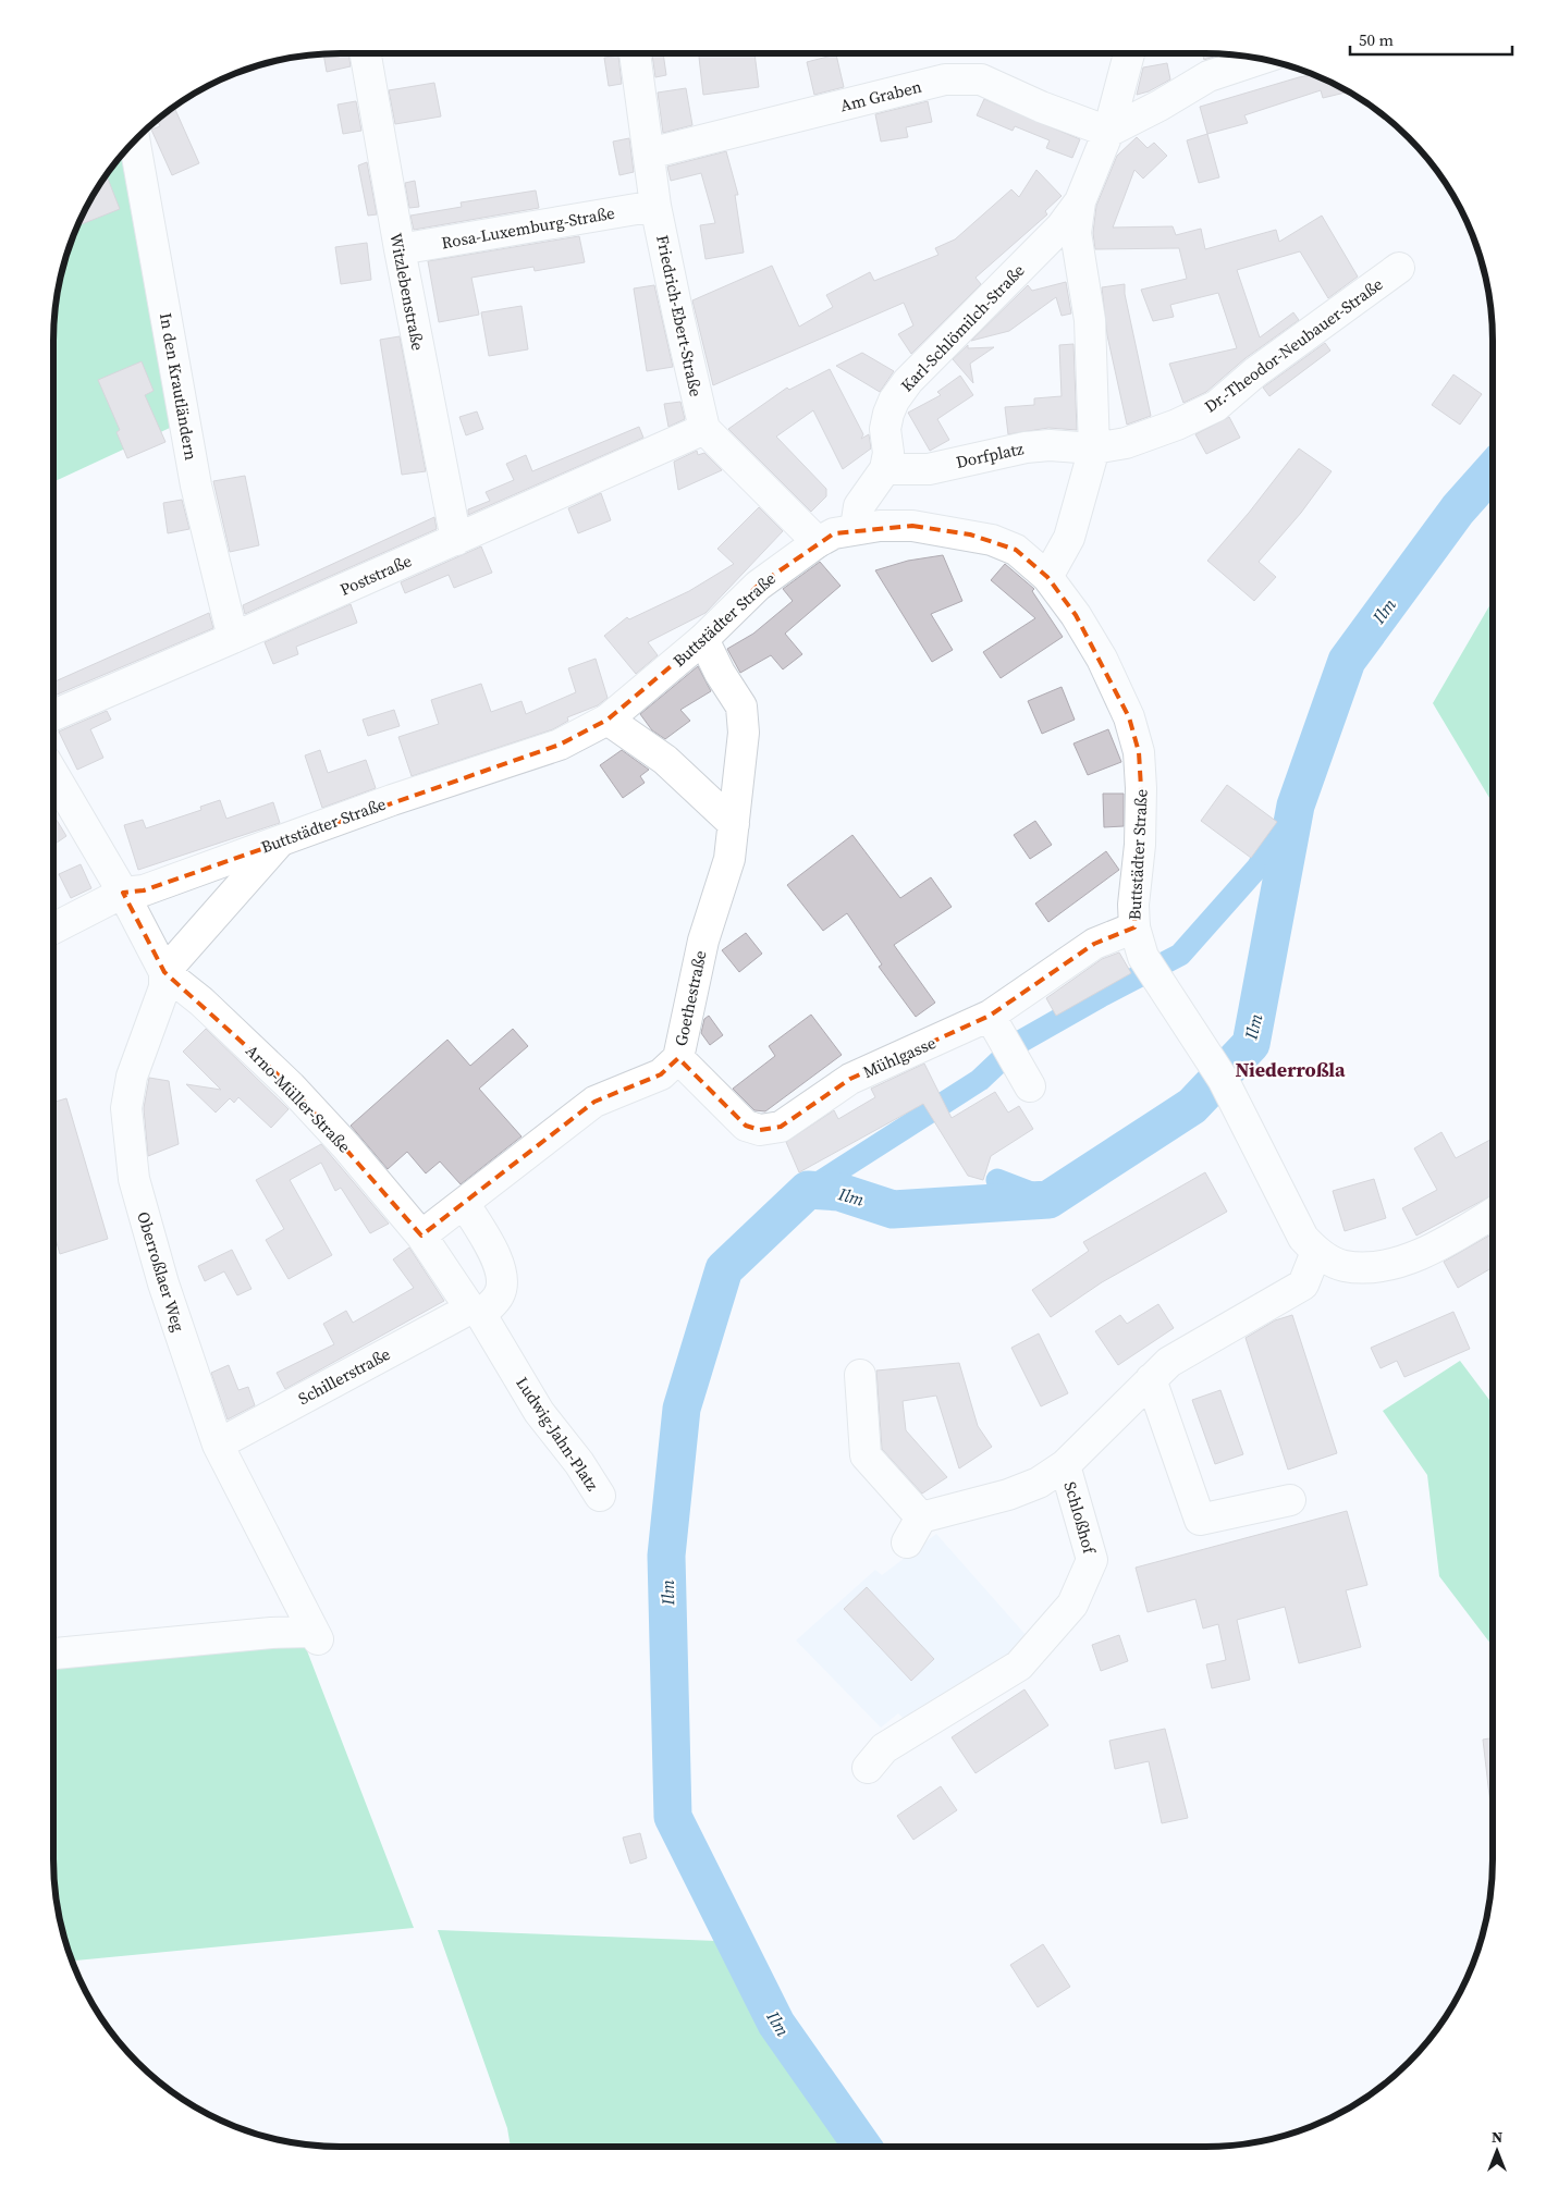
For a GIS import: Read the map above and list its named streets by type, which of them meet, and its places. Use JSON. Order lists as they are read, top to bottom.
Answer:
{
  "streets": {
    "street": [
      "Am Graben",
      "Rosa-Luxemburg-Straße",
      "Witzlebenstraße",
      "Friedrich-Ebert-Straße",
      "Karl-Schlömilch-Straße",
      "Dr.-Theodor-Neubauer-Straße",
      "In den Krautländern",
      "Dorfplatz",
      "Poststraße",
      "Buttstädter Straße",
      "Goethestraße",
      "Mühlgasse",
      "Arno-Müller-Straße",
      "Oberroßlaer Weg",
      "Schillerstraße",
      "Ludwig-Jahn-Platz",
      "Schloßhof"
    ]
  },
  "crossings": [
    ["Am Graben", "Friedrich-Ebert-Straße"],
    ["Rosa-Luxemburg-Straße", "Witzlebenstraße"],
    ["Rosa-Luxemburg-Straße", "Friedrich-Ebert-Straße"],
    ["Witzlebenstraße", "Poststraße"],
    ["Friedrich-Ebert-Straße", "Poststraße"],
    ["Karl-Schlömilch-Straße", "Dorfplatz"],
    ["Dr.-Theodor-Neubauer-Straße", "Dorfplatz"],
    ["In den Krautländern", "Poststraße"],
    ["Buttstädter Straße", "Goethestraße"],
    ["Buttstädter Straße", "Mühlgasse"],
    ["Buttstädter Straße", "Schloßhof"],
    ["Goethestraße", "Mühlgasse"],
    ["Goethestraße", "Arno-Müller-Straße"],
    ["Goethestraße", "Ludwig-Jahn-Platz"],
    ["Arno-Müller-Straße", "Oberroßlaer Weg"],
    ["Arno-Müller-Straße", "Ludwig-Jahn-Platz"],
    ["Oberroßlaer Weg", "Schillerstraße"],
    ["Schillerstraße", "Ludwig-Jahn-Platz"]
  ],
  "districts": ["Niederroßla"],
  "water": ["Ilm"],
  "scale_bar": "50 m",
  "north": "top"
}
